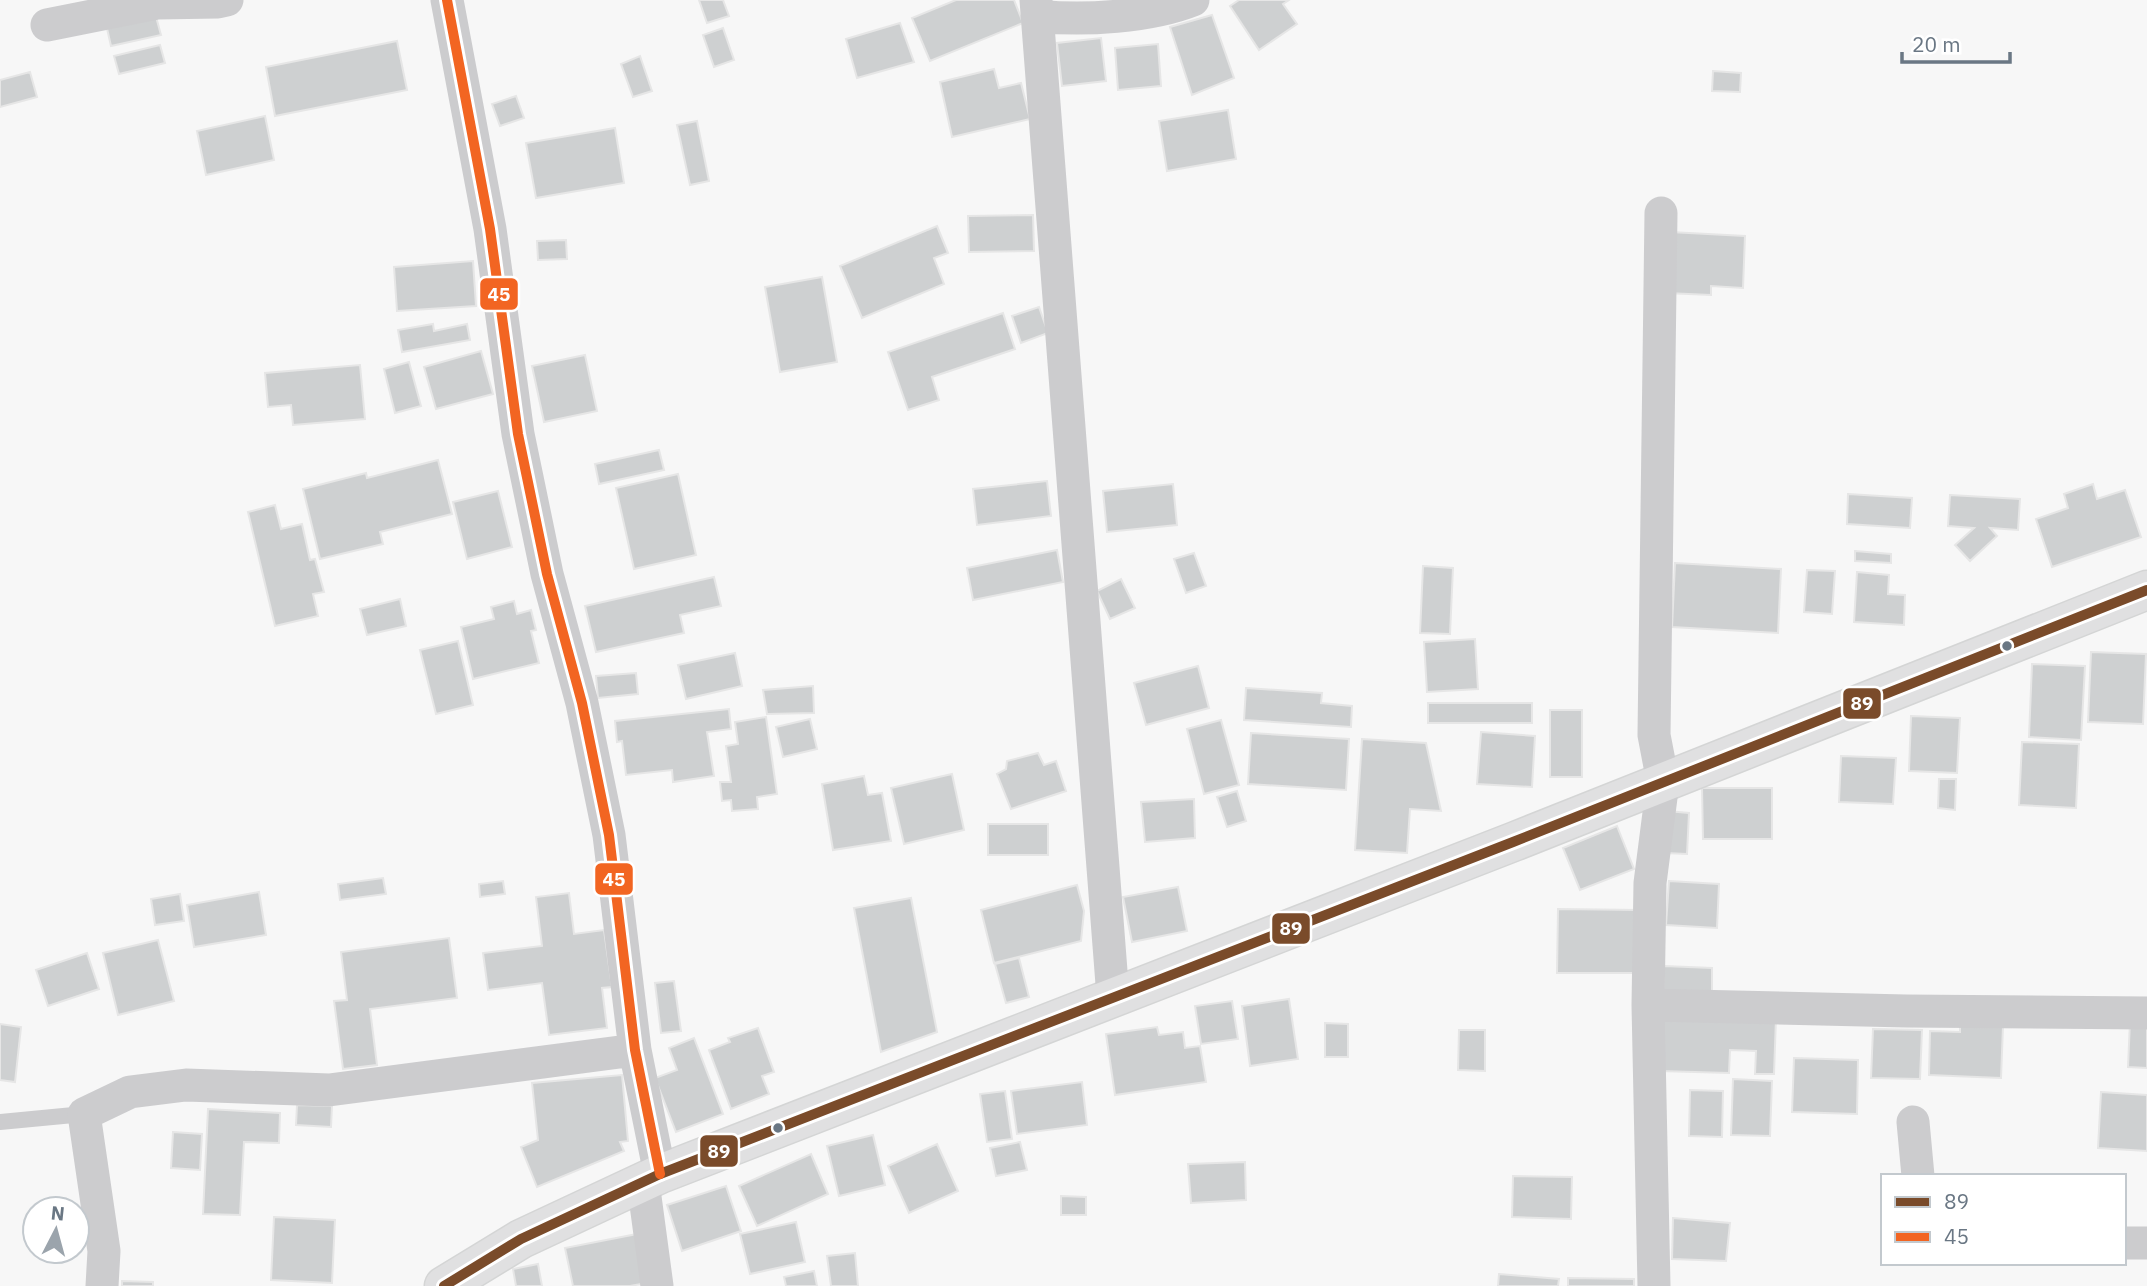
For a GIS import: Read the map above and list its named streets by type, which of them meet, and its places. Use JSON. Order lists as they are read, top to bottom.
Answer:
{
  "lines": ["transit line 45", "transit line 89"],
  "legend": ["89", "45"],
  "scale_bar": "20 m",
  "north": "top"
}
